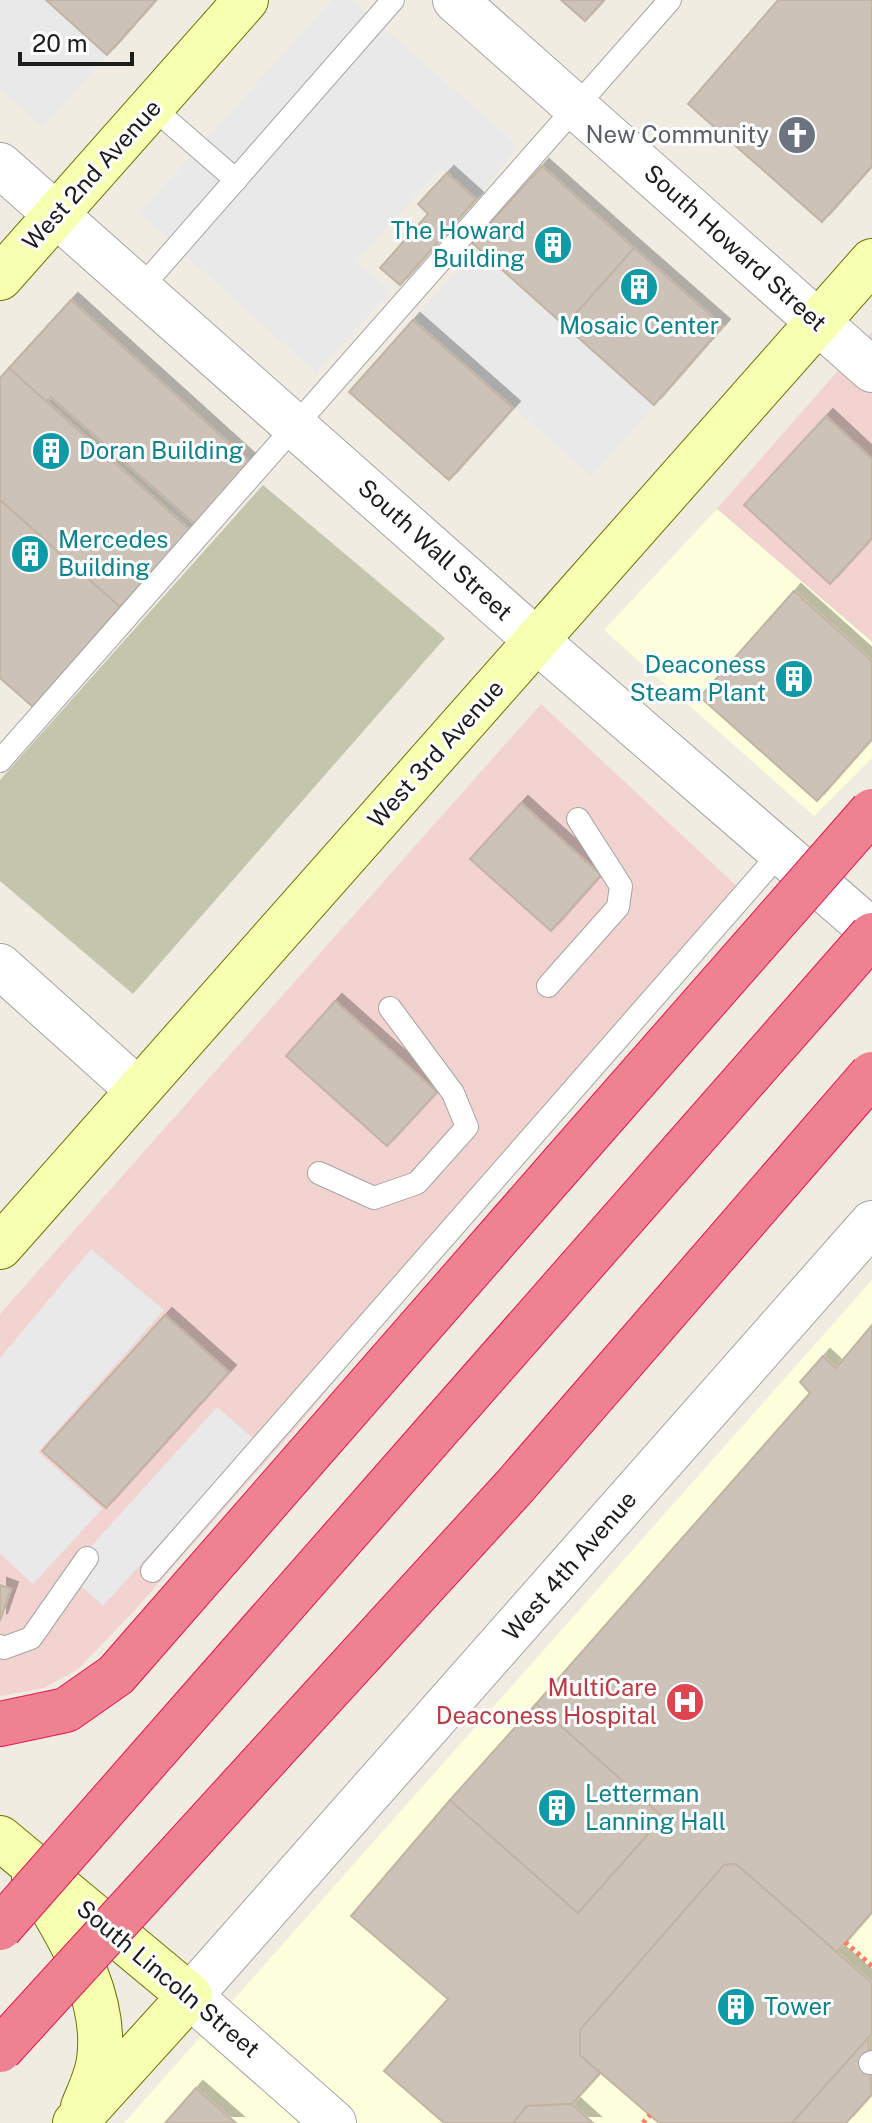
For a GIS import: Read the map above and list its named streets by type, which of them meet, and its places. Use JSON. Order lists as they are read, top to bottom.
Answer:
{
  "streets": {
    "main road": [
      "West 2nd Avenue",
      "West 3rd Avenue",
      "West 4th Avenue",
      "South Lincoln Street"
    ],
    "street": ["South Howard Street", "South Wall Street"]
  },
  "crossings": [
    ["West 2nd Avenue", "South Wall Street"],
    ["South Howard Street", "West 3rd Avenue"],
    ["South Wall Street", "West 3rd Avenue"],
    ["West 4th Avenue", "South Lincoln Street"]
  ],
  "places": {
    "church": ["New Community"],
    "building": [
      "The Howard Building",
      "Mosaic Center",
      "Doran Building",
      "Mercedes Building",
      "Deaconess Steam Plant",
      "Letterman Lanning Hall",
      "Tower"
    ],
    "hospital": ["MultiCare Deaconess Hospital"]
  },
  "scale_bar": "20 m"
}
